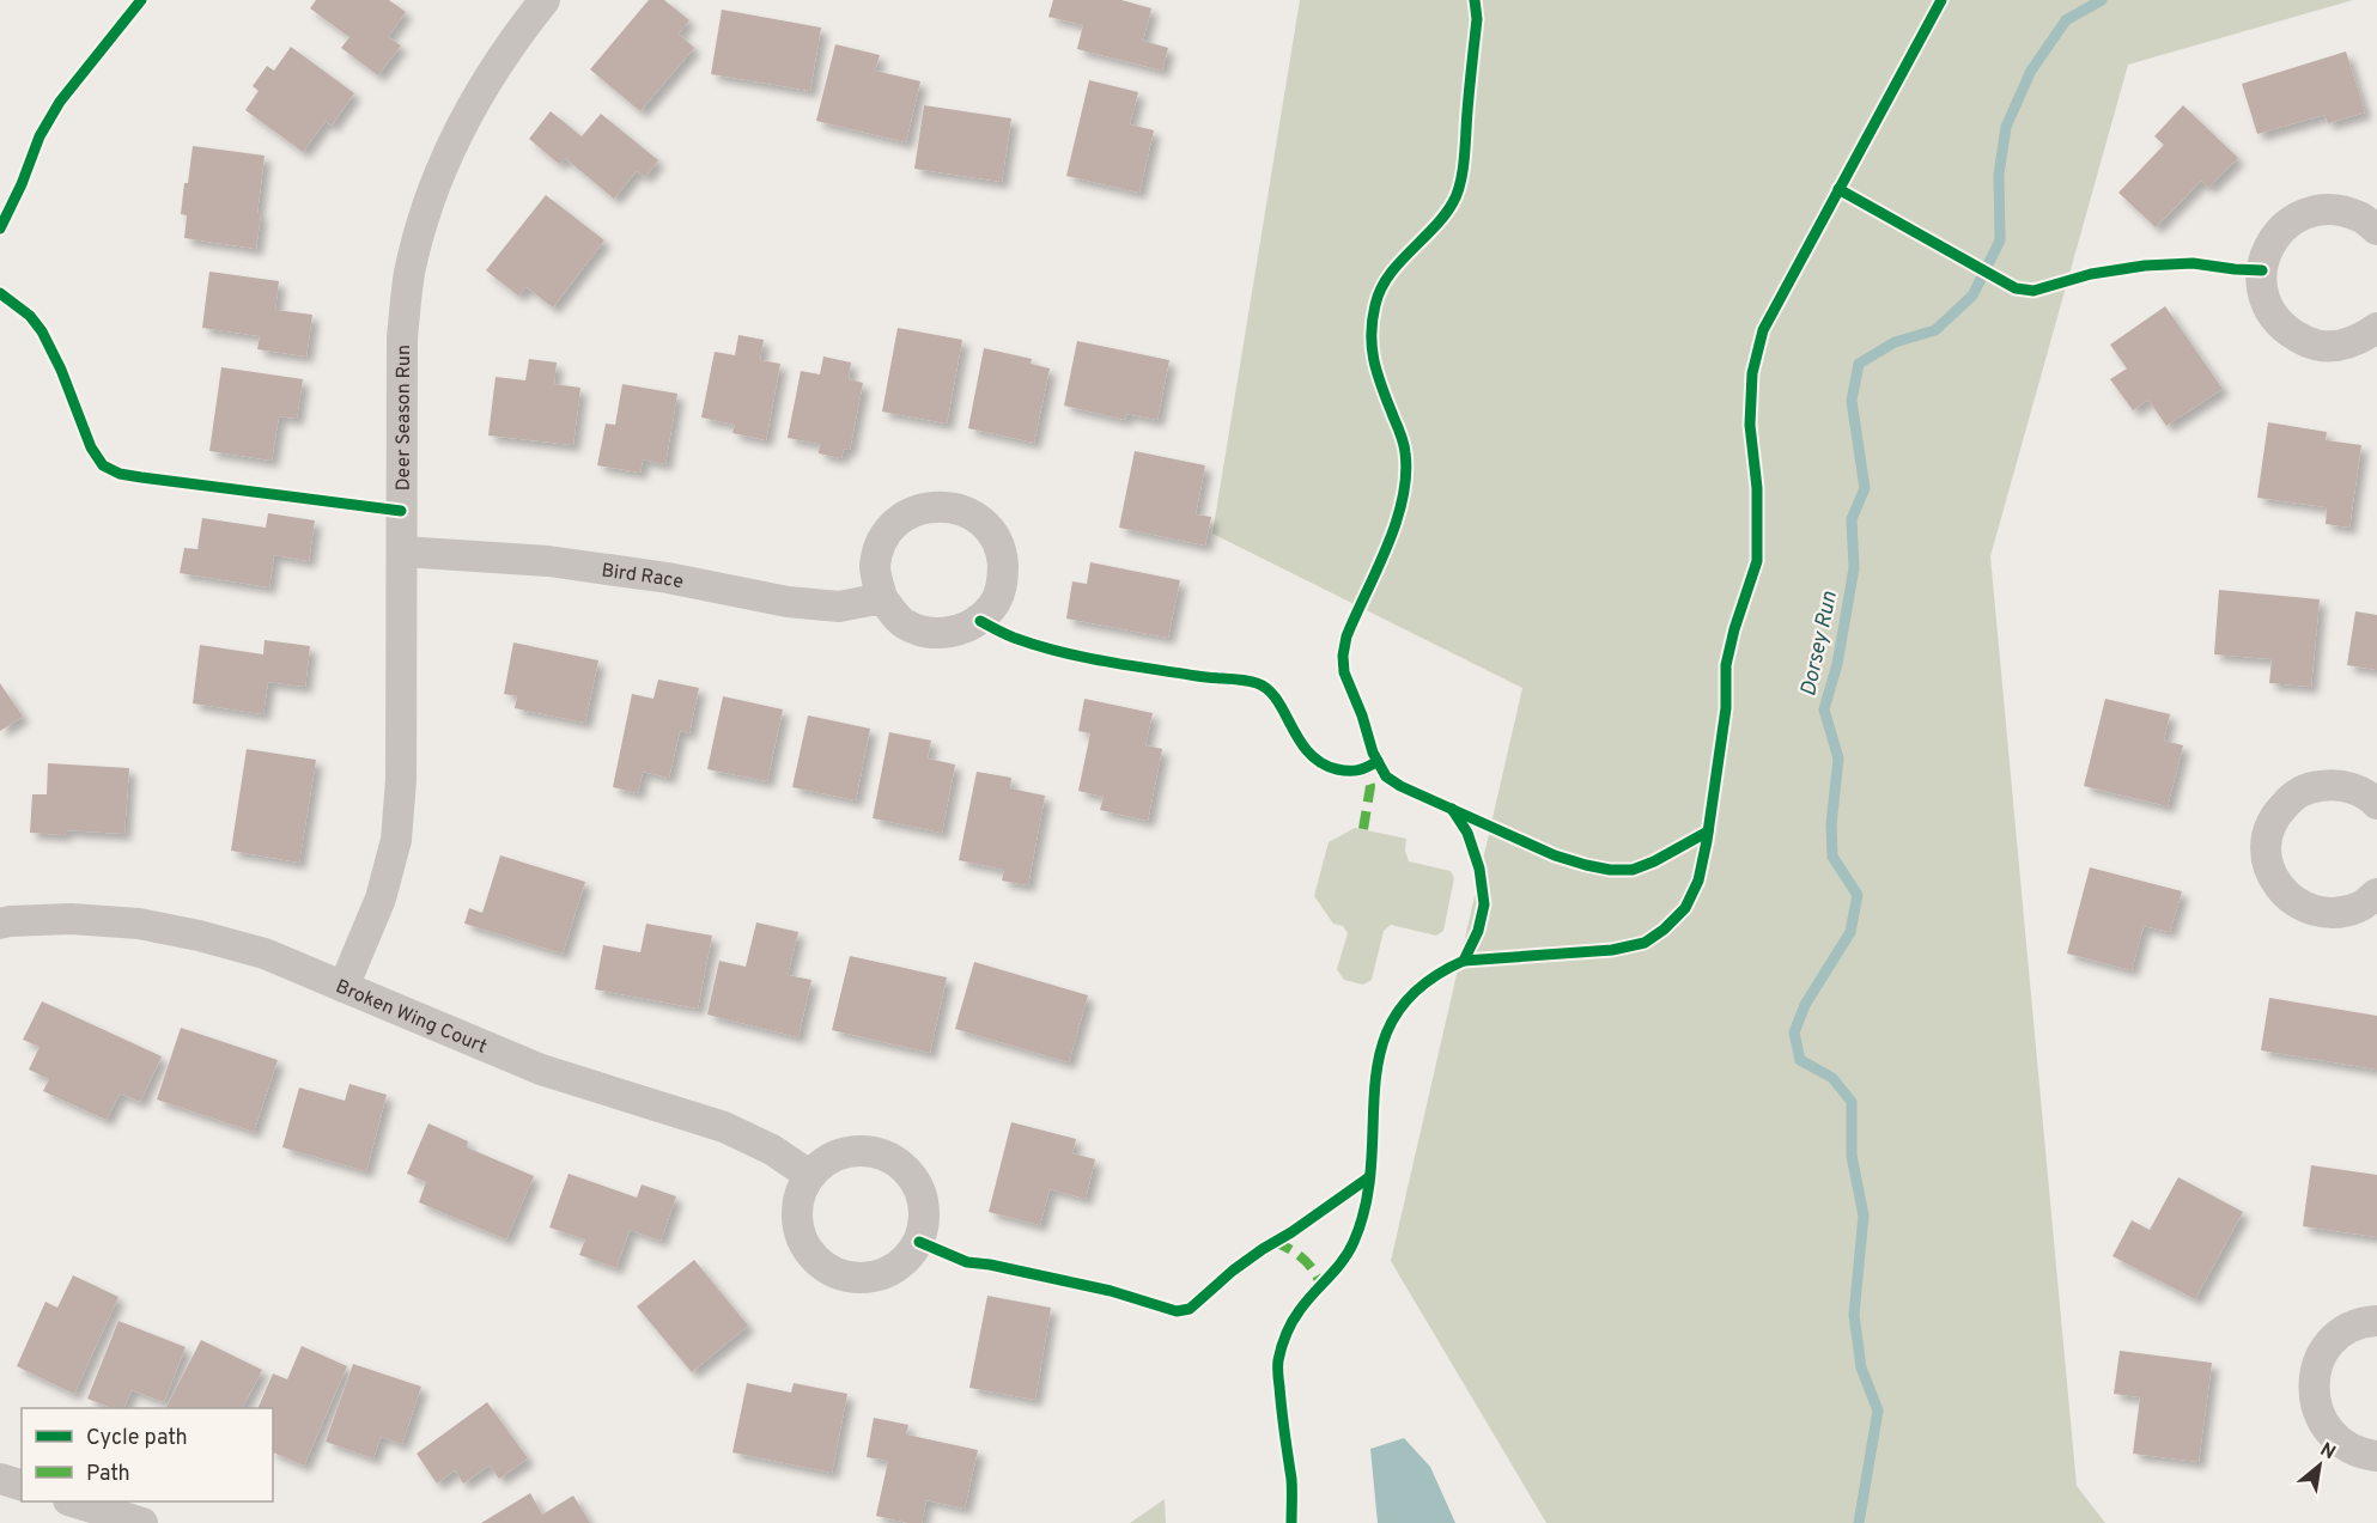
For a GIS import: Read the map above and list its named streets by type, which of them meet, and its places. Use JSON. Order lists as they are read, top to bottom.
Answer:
{
  "streets": {
    "street": ["Deer Season Run", "Bird Race", "Broken Wing Court"]
  },
  "crossings": [
    ["Deer Season Run", "Bird Race"],
    ["Deer Season Run", "Broken Wing Court"]
  ],
  "water": ["Dorsey Run"],
  "legend": ["Cycle path", "Path"],
  "north": "top right"
}
